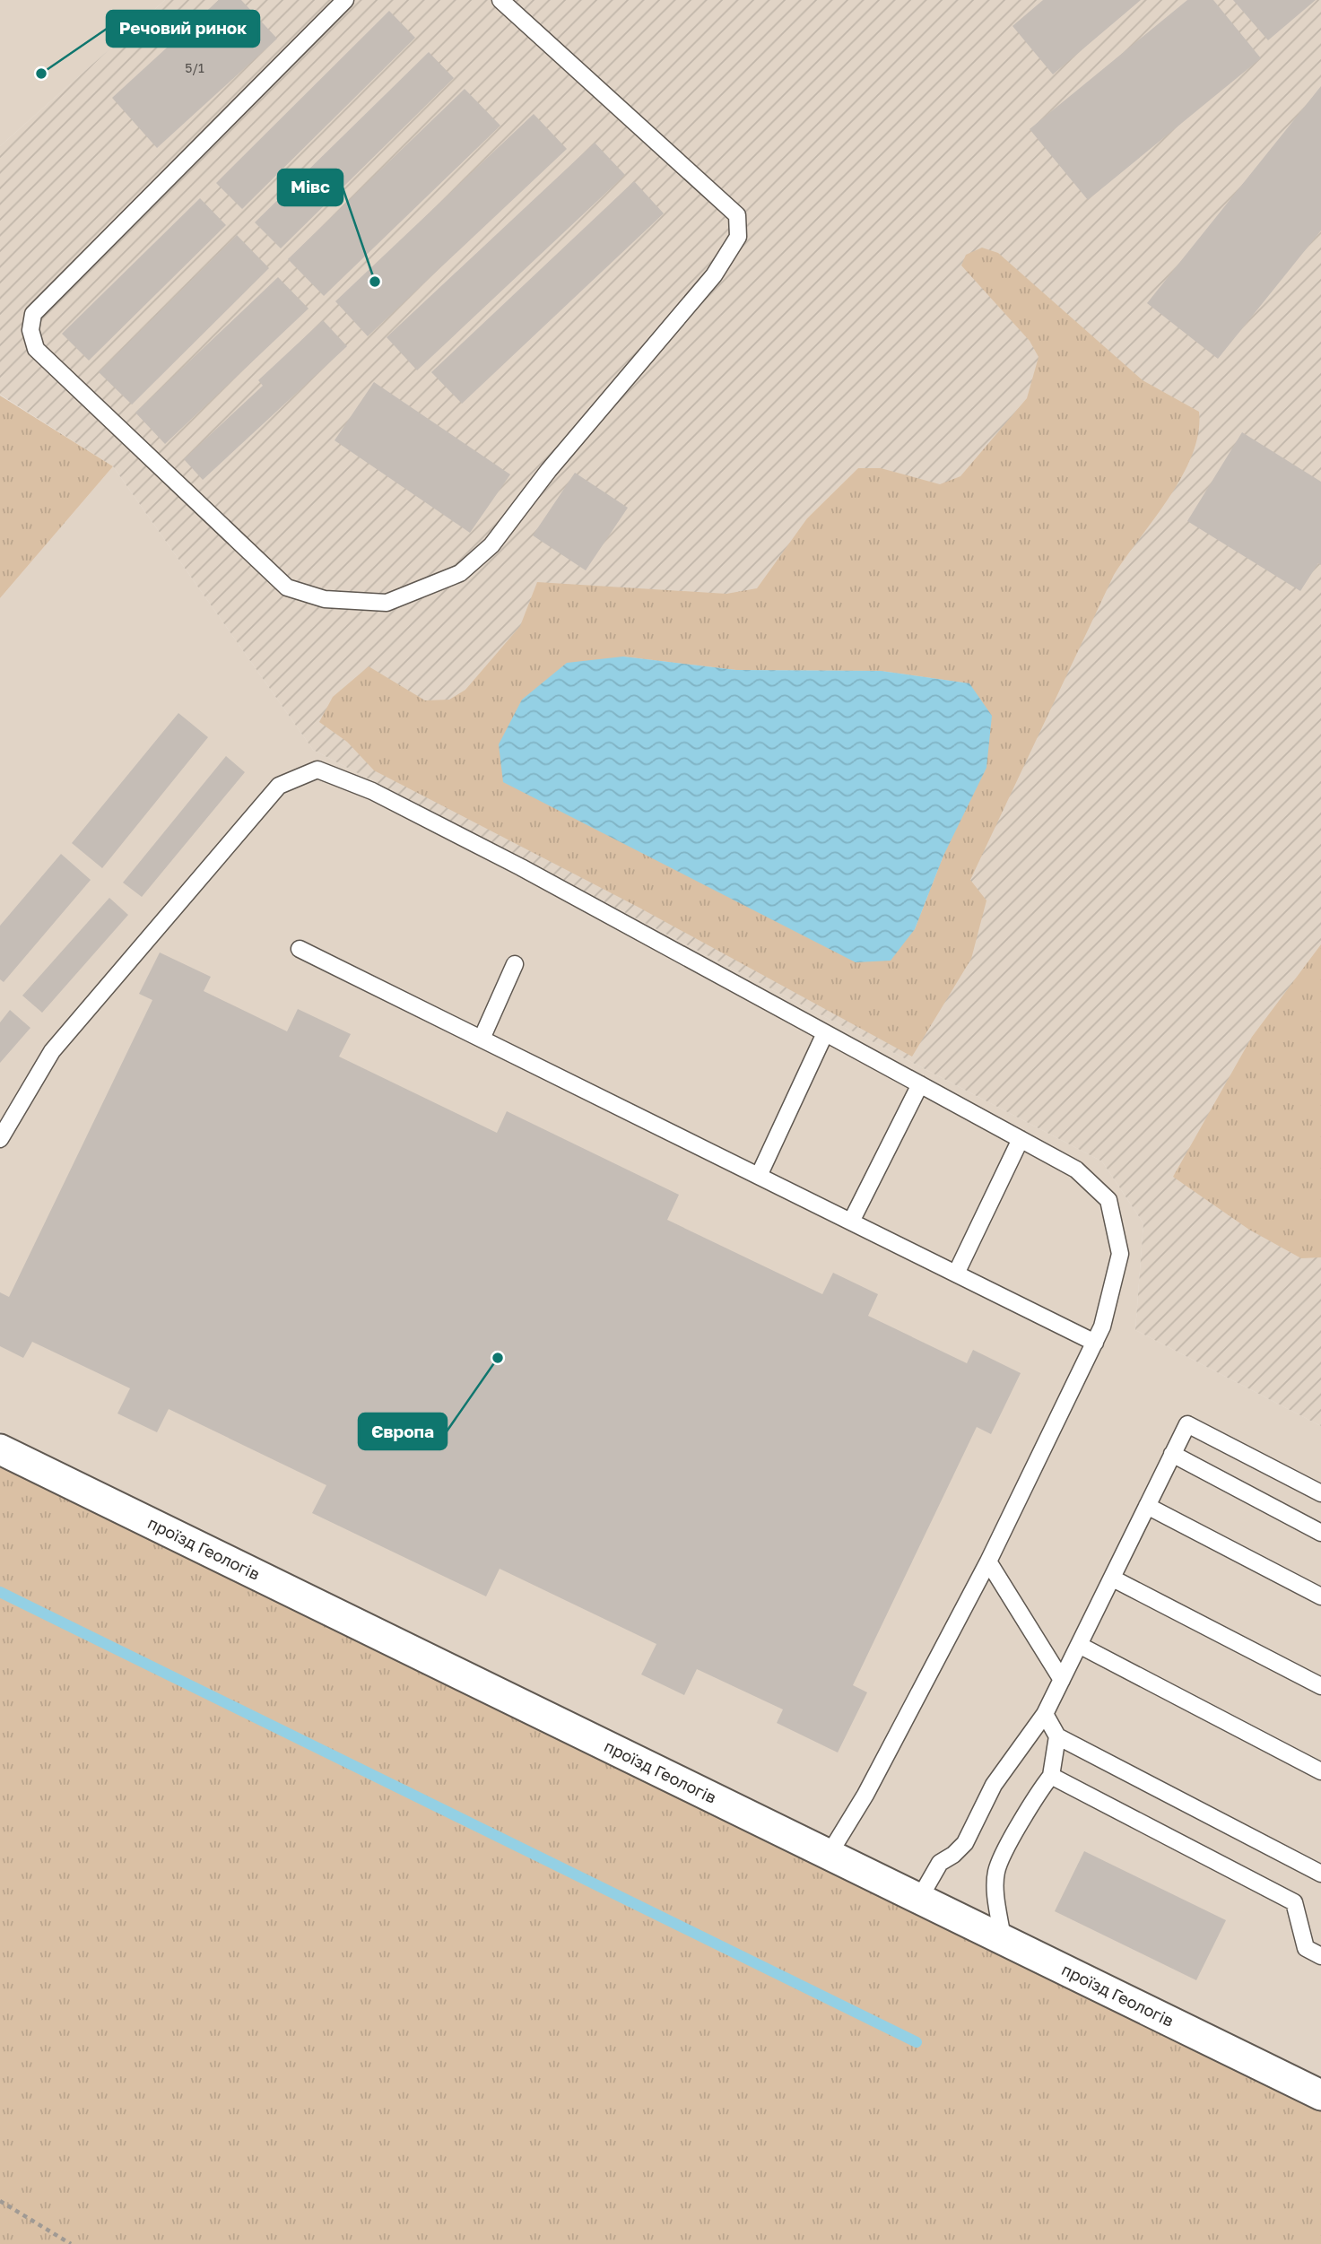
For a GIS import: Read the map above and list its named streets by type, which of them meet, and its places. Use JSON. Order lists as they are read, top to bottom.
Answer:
{
  "streets": {
    "street": ["проїзд Геологів"]
  },
  "places": ["Речовий ринок", "Мівс", "Європа"],
  "house_numbers": ["5/1"]
}
